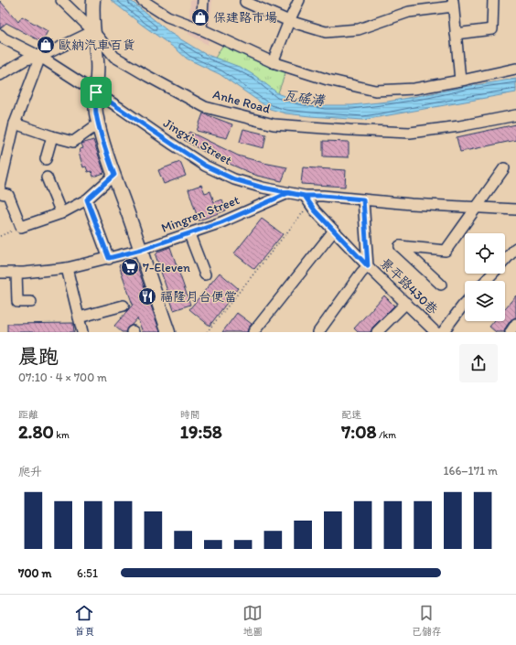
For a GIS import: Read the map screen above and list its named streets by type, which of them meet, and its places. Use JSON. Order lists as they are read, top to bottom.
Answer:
{
  "streets": {
    "street": [
      "Anhe Road",
      "Jingxin Street",
      "Mingren Street",
      "景平路430巷"
    ]
  },
  "crossings": [
    ["Jingxin Street", "Mingren Street"],
    ["Jingxin Street", "景平路430巷"]
  ],
  "water": ["瓦磘溝"],
  "places": {
    "shop": ["保建路市場", "歐納汽車百貨"],
    "supermarket": ["7-Eleven"],
    "restaurant": ["福隆月台便當"]
  },
  "page": {
    "heading": ["晨跑", "07:10 · 4 × 700 m"],
    "stats": [
      ["距離", "2.80 km"],
      ["時間", "19:58"],
      ["配速", "7:08 /km"]
    ],
    "chart": ["爬升", "166–171 m"],
    "list": [
      {
        "name": "700 m",
        "note": "6:51"
      }
    ],
    "tabs": ["首頁", "地圖", "已儲存"]
  }
}
